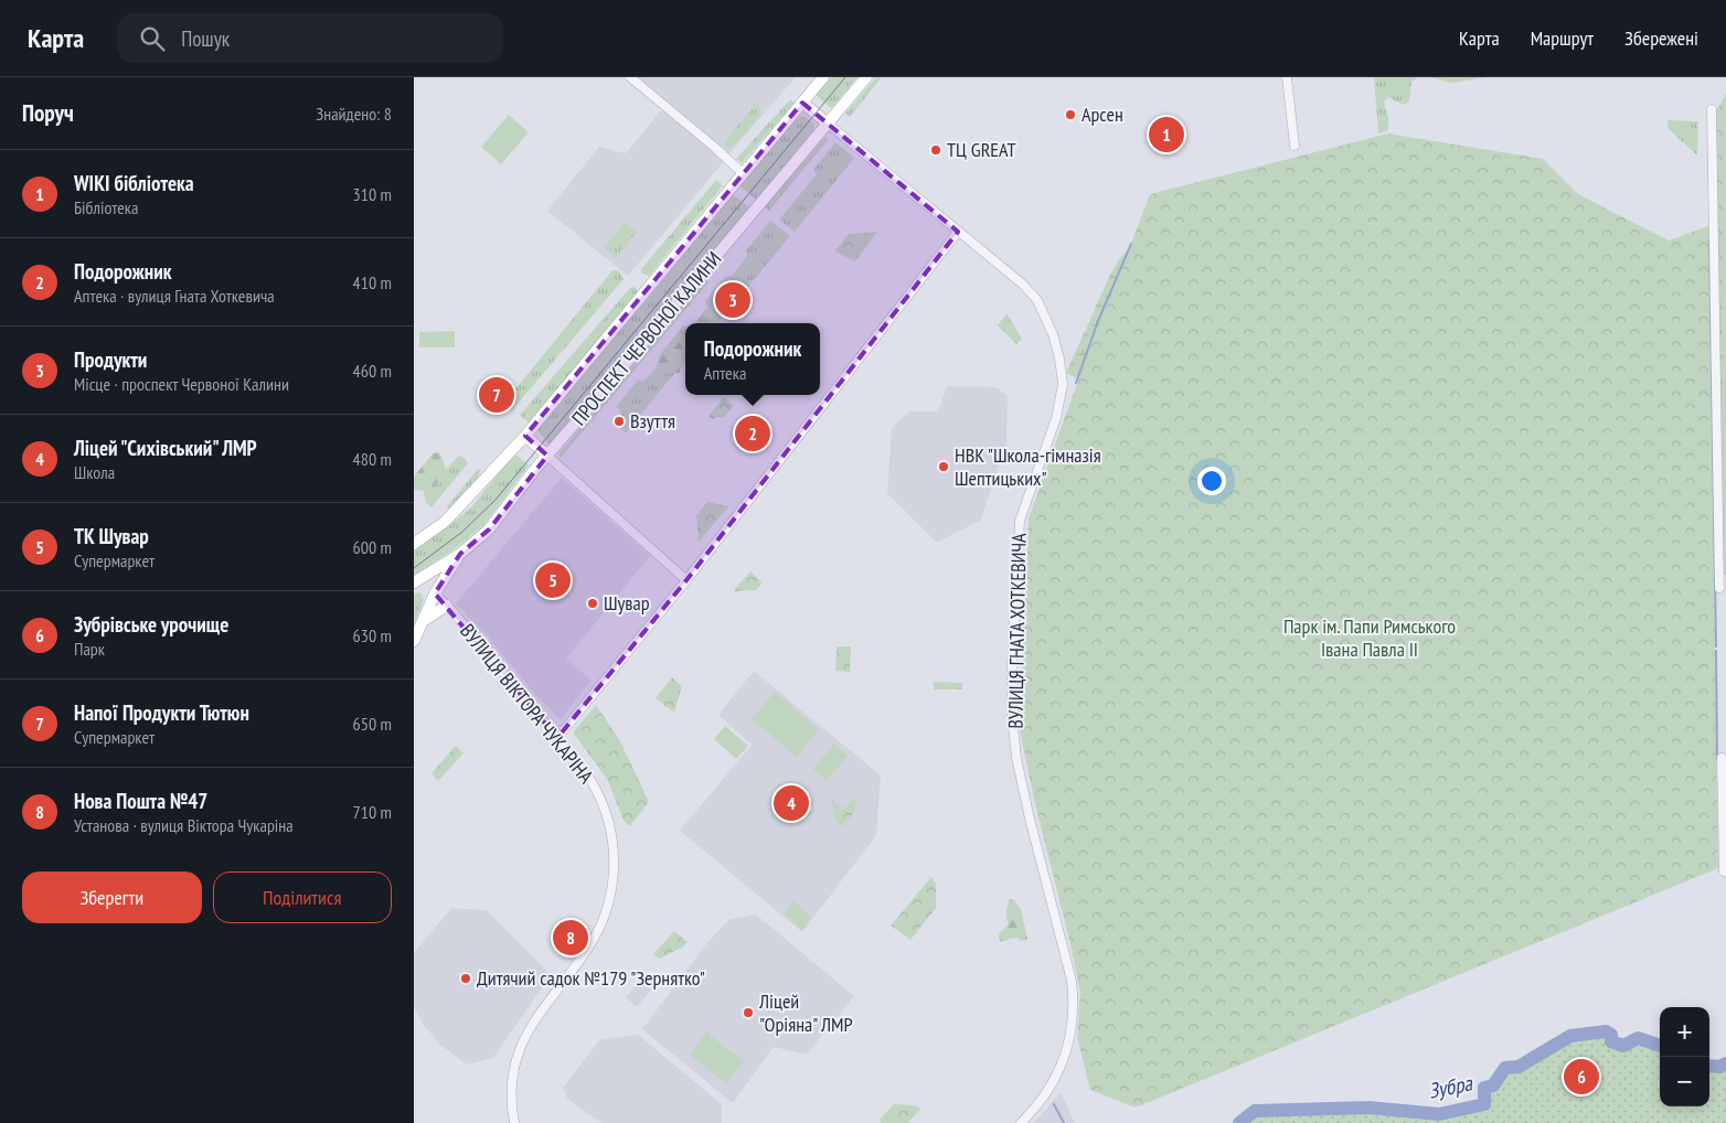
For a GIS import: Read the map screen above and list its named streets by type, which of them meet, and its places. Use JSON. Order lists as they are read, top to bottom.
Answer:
{
  "streets": {
    "main road": ["ПРОСПЕКТ ЧЕРВОНОЇ КАЛИНИ", "ВУЛИЦЯ ГНАТА ХОТКЕВИЧА"],
    "street": ["ВУЛИЦЯ ВІКТОРА ЧУКАРІНА"]
  },
  "crossings": [
    ["ПРОСПЕКТ ЧЕРВОНОЇ КАЛИНИ", "ВУЛИЦЯ ГНАТА ХОТКЕВИЧА"]
  ],
  "water": ["Зубра"],
  "parks": ["Парк ім. Папи Римського Івана Павла ІІ"],
  "places": [
    "Арсен",
    "ТЦ GREAT",
    "Взуття",
    "НВК \"Школа-гімназія Шептицьких\"",
    "Шувар",
    "Дитячий садок №179 \"Зернятко\"",
    "Ліцей \"Оріяна\" ЛМР"
  ],
  "page": {
    "header": "Карта",
    "search": "Пошук",
    "nav": ["Карта", "Маршрут", "Збережені"],
    "heading": ["Поруч", "Знайдено: 8"],
    "pins": [
      "1",
      "3",
      "7",
      "2",
      "5",
      "4",
      "8",
      "6"
    ],
    "list": [
      {
        "mark": "1",
        "name": "WIKI бібліотека",
        "note": "Бібліотека",
        "value": "310 m"
      },
      {
        "mark": "2",
        "name": "Подорожник",
        "note": "Аптека · вулиця Гната Хоткевича",
        "value": "410 m"
      },
      {
        "mark": "3",
        "name": "Продукти",
        "note": "Місце · проспект Червоної Калини",
        "value": "460 m"
      },
      {
        "mark": "4",
        "name": "Ліцей \"Сихівський\" ЛМР",
        "note": "Школа",
        "value": "480 m"
      },
      {
        "mark": "5",
        "name": "ТК Шувар",
        "note": "Супермаркет",
        "value": "600 m"
      },
      {
        "mark": "6",
        "name": "Зубрівське урочище",
        "note": "Парк",
        "value": "630 m"
      },
      {
        "mark": "7",
        "name": "Напої Продукти Тютюн",
        "note": "Супермаркет",
        "value": "650 m"
      },
      {
        "mark": "8",
        "name": "Нова Пошта №47",
        "note": "Установа · вулиця Віктора Чукаріна",
        "value": "710 m"
      }
    ],
    "popup": ["Подорожник", "Аптека"],
    "buttons": ["Зберегти", "Поділитися"],
    "map_buttons": ["+", "−"]
  }
}
